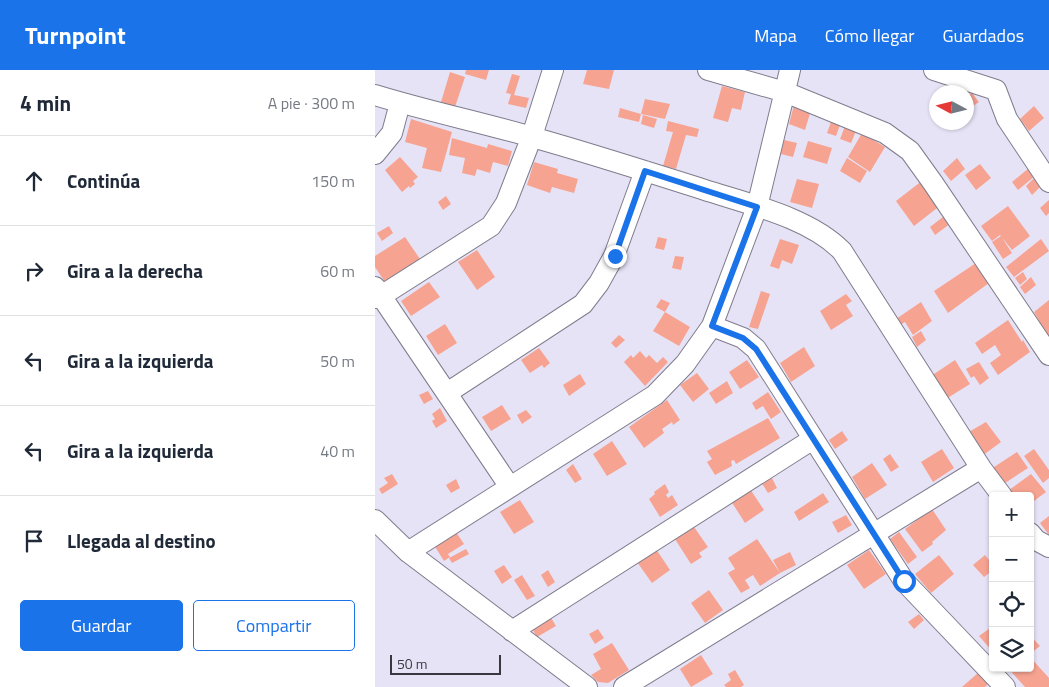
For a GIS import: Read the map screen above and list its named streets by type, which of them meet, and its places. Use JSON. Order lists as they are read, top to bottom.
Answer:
{
  "scale_bar": "50 m",
  "north": "left",
  "page": {
    "header": "Turnpoint",
    "nav": ["Mapa", "Cómo llegar", "Guardados"],
    "heading": ["4 min", "A pie · 300 m"],
    "list": [
      ["Continúa", "150 m"],
      ["Gira a la derecha", "60 m"],
      ["Gira a la izquierda", "50 m"],
      ["Gira a la izquierda", "40 m"],
      "Llegada al destino"
    ],
    "map_buttons": ["+", "−"],
    "buttons": ["Guardar", "Compartir"],
    "scale": "50 m"
  }
}
